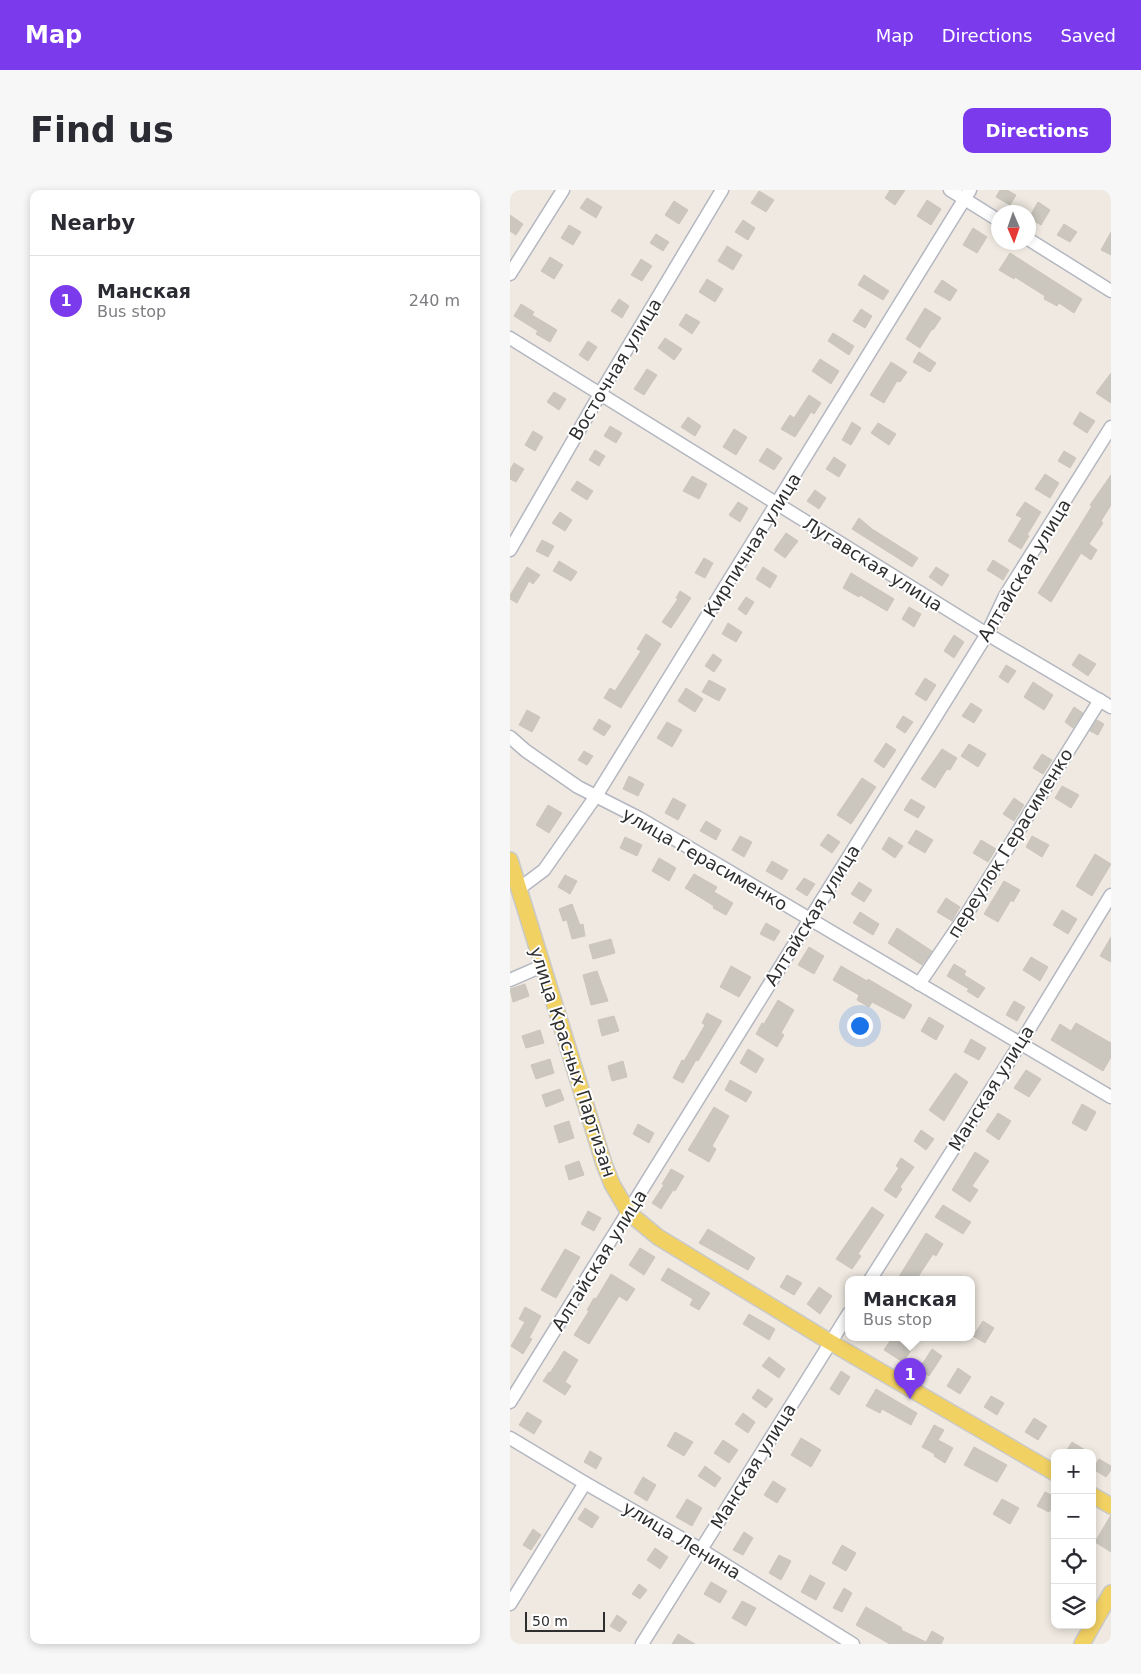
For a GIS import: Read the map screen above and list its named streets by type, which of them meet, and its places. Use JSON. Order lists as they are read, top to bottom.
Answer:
{
  "streets": {
    "main road": ["улица Красных Партизан"],
    "street": [
      "Восточная улица",
      "Кирпичная улица",
      "Лугавская улица",
      "Алтайская улица",
      "переулок Герасименко",
      "улица Герасименко",
      "Манская улица",
      "улица Ленина"
    ]
  },
  "crossings": [
    ["Восточная улица", "Лугавская улица"],
    ["Кирпичная улица", "Лугавская улица"],
    ["Кирпичная улица", "улица Герасименко"],
    ["Кирпичная улица", "улица Красных Партизан"],
    ["Лугавская улица", "Алтайская улица"],
    ["Лугавская улица", "переулок Герасименко"],
    ["Алтайская улица", "улица Герасименко"],
    ["Алтайская улица", "улица Красных Партизан"],
    ["переулок Герасименко", "улица Герасименко"],
    ["улица Герасименко", "Манская улица"],
    ["улица Красных Партизан", "Манская улица"],
    ["Манская улица", "улица Ленина"]
  ],
  "scale_bar": "50 m",
  "north": "bottom",
  "page": {
    "header": "Map",
    "nav": ["Map", "Directions", "Saved"],
    "buttons": "Directions",
    "title": "Find us",
    "heading": "Nearby",
    "list": [
      {
        "mark": "1",
        "name": "Манская",
        "note": "Bus stop",
        "value": "240 m"
      }
    ],
    "popup": ["Манская", "Bus stop"],
    "pins": "1",
    "map_buttons": ["+", "−"],
    "scale": "50 m"
  }
}
